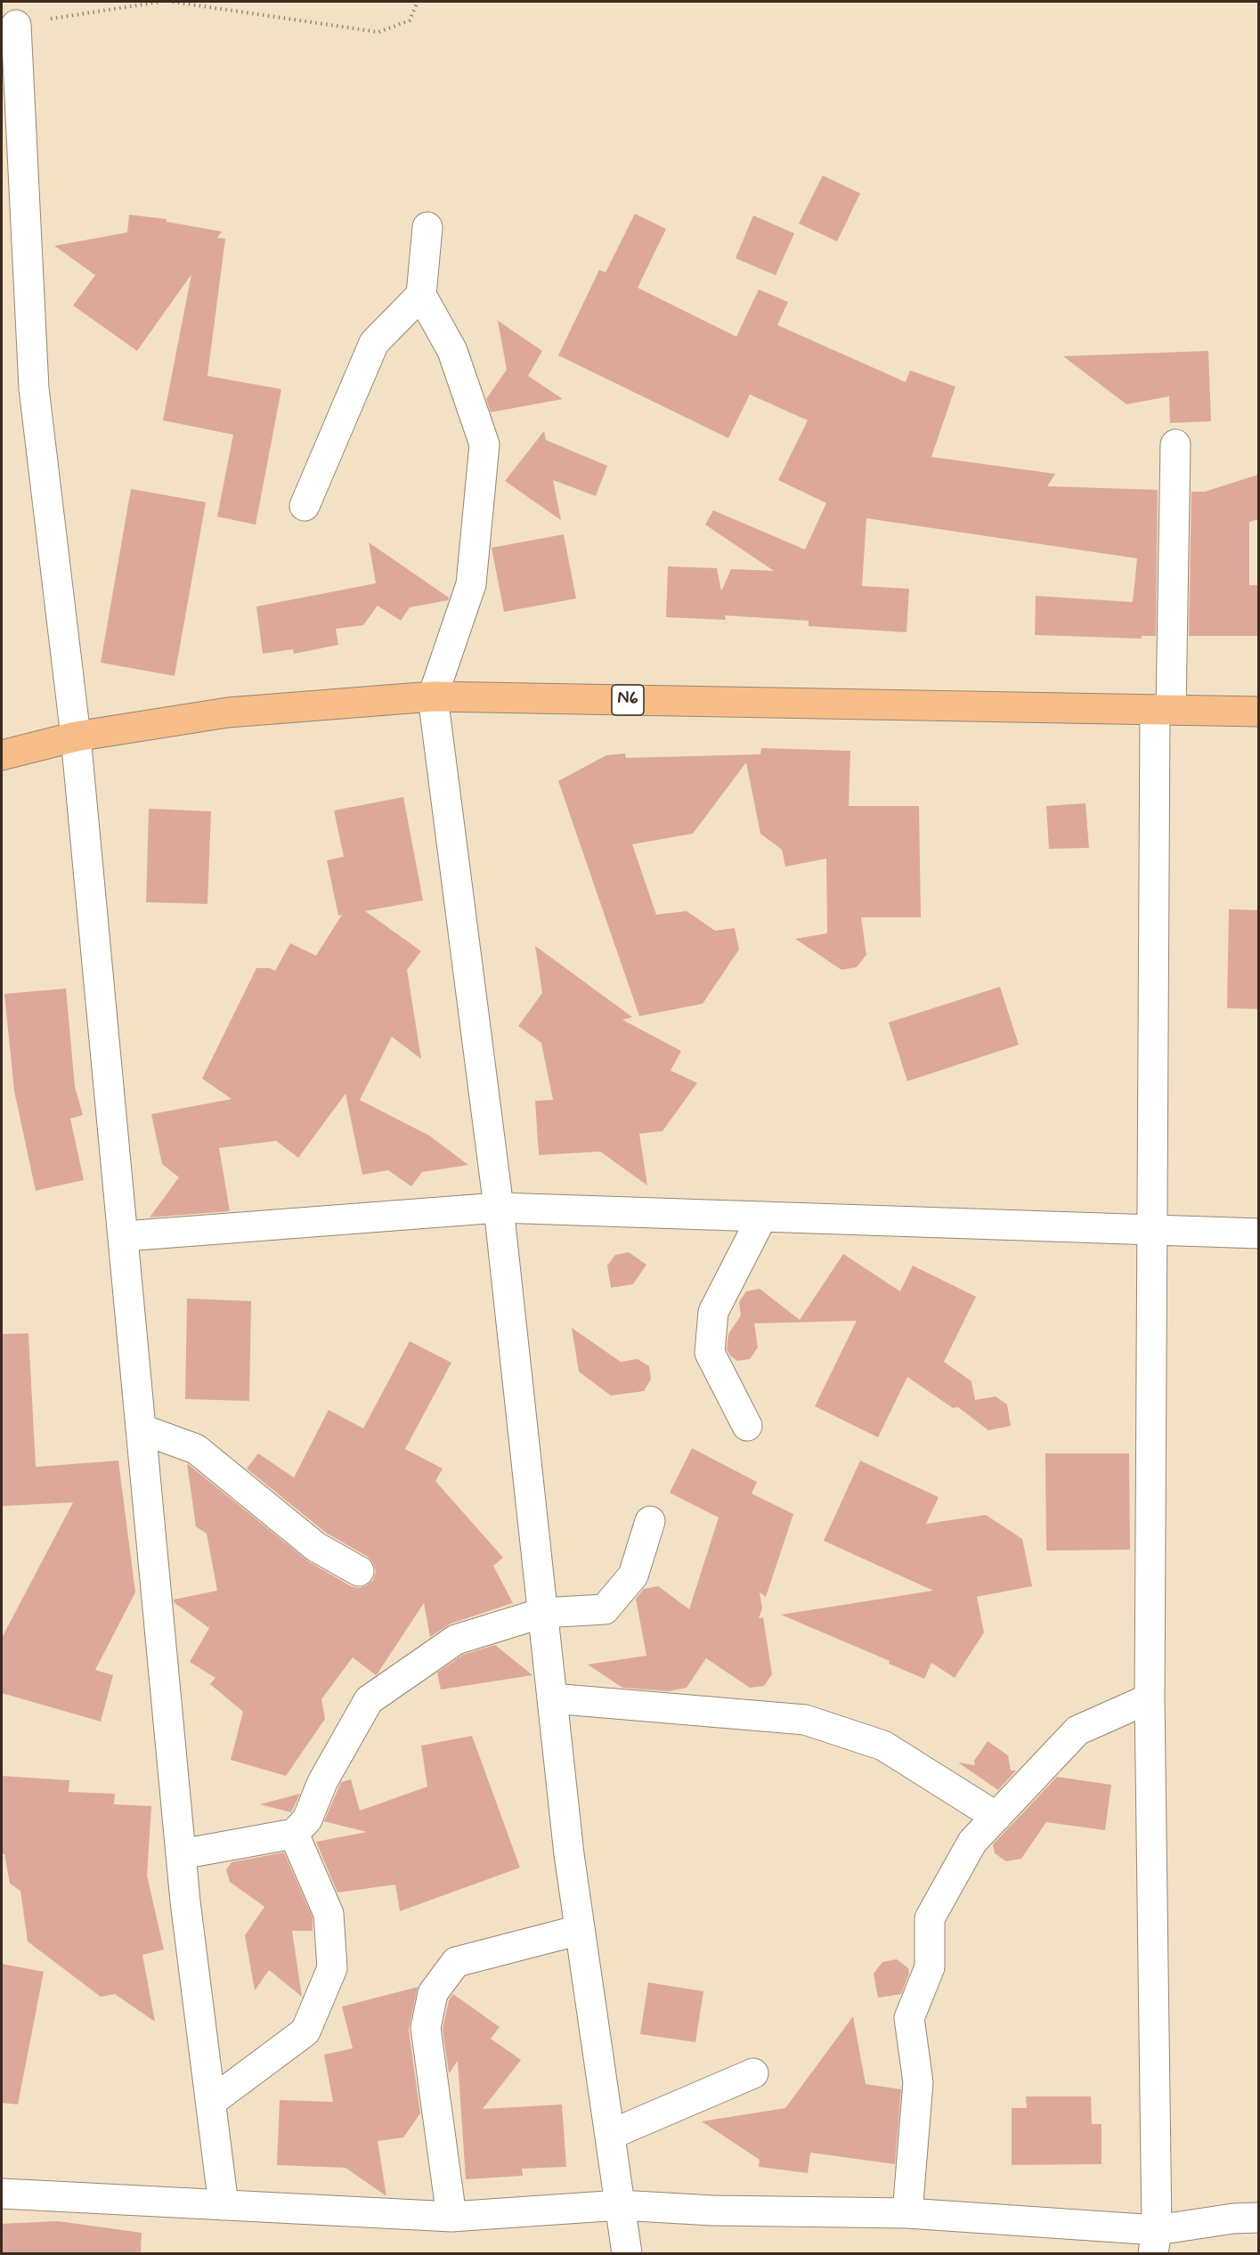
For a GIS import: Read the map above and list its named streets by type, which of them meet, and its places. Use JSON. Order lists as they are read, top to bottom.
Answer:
{
  "streets": {
    "highway": ["N6"]
  }
}
